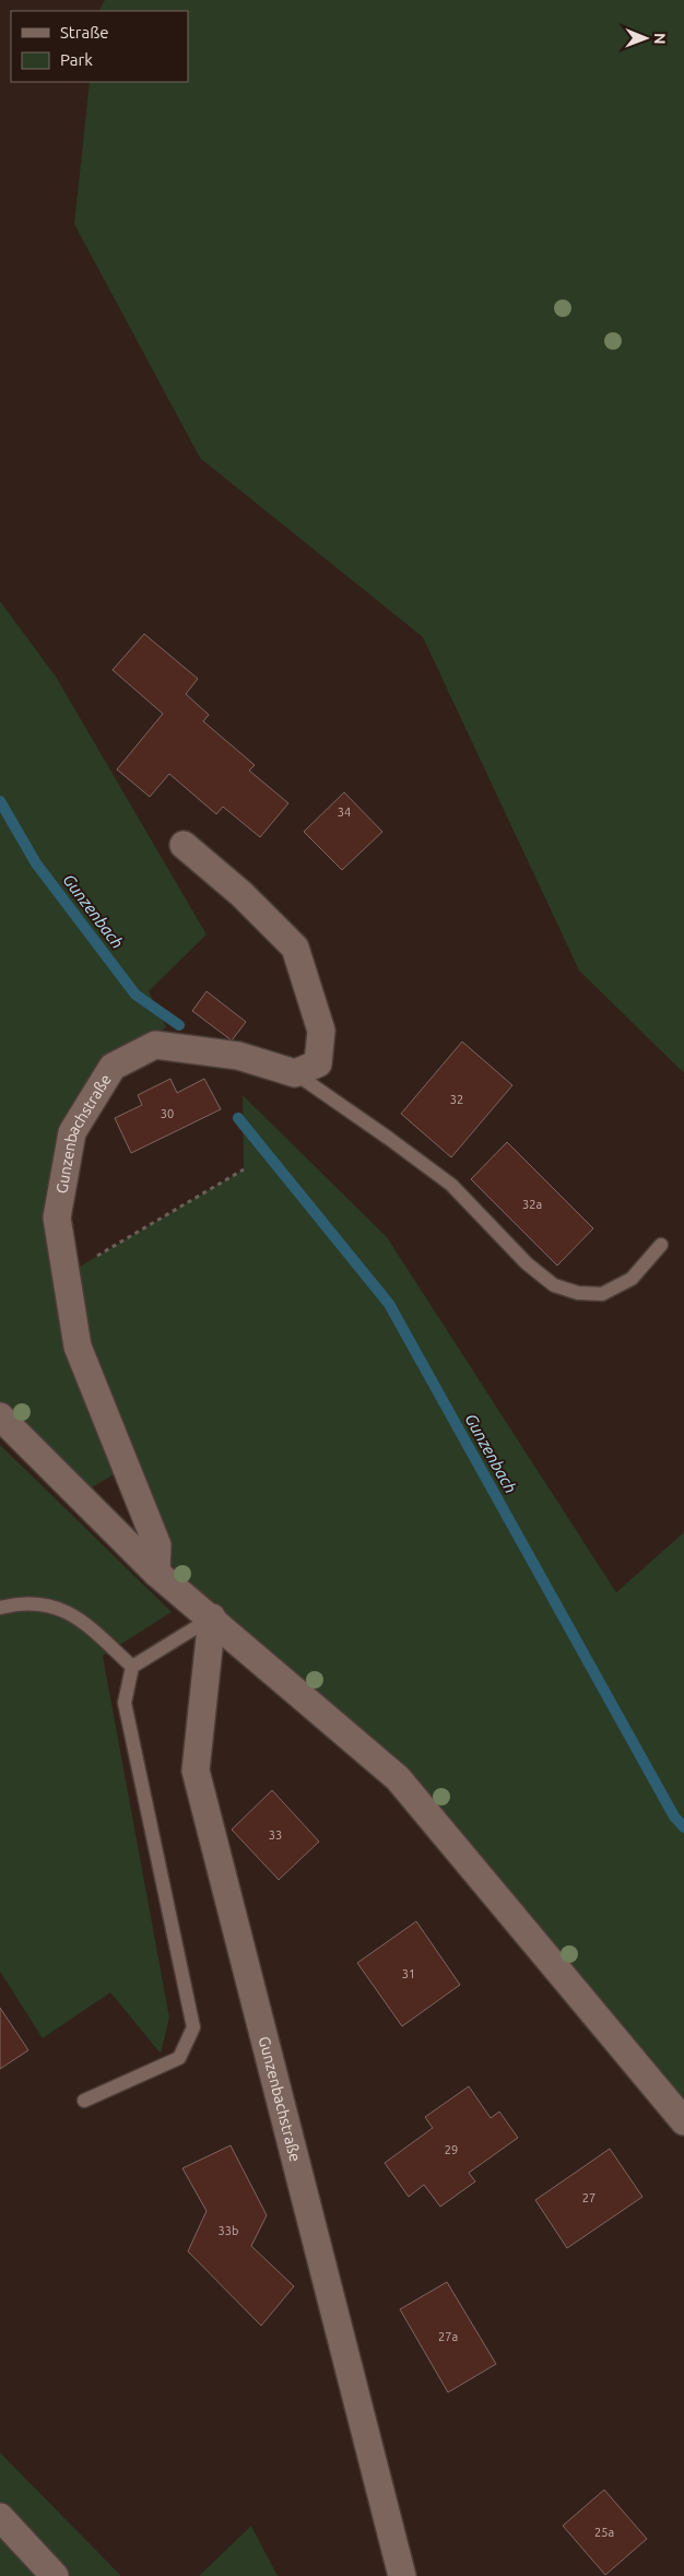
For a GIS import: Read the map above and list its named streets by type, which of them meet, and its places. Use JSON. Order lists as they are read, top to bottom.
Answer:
{
  "streets": {
    "street": ["Gunzenbachstraße"]
  },
  "water": ["Gunzenbach"],
  "house_numbers": [
    "34",
    "32",
    "30",
    "32a",
    "33",
    "31",
    "29",
    "27",
    "33b",
    "27a",
    "25a"
  ],
  "legend": ["Straße", "Park"],
  "north": "right"
}
